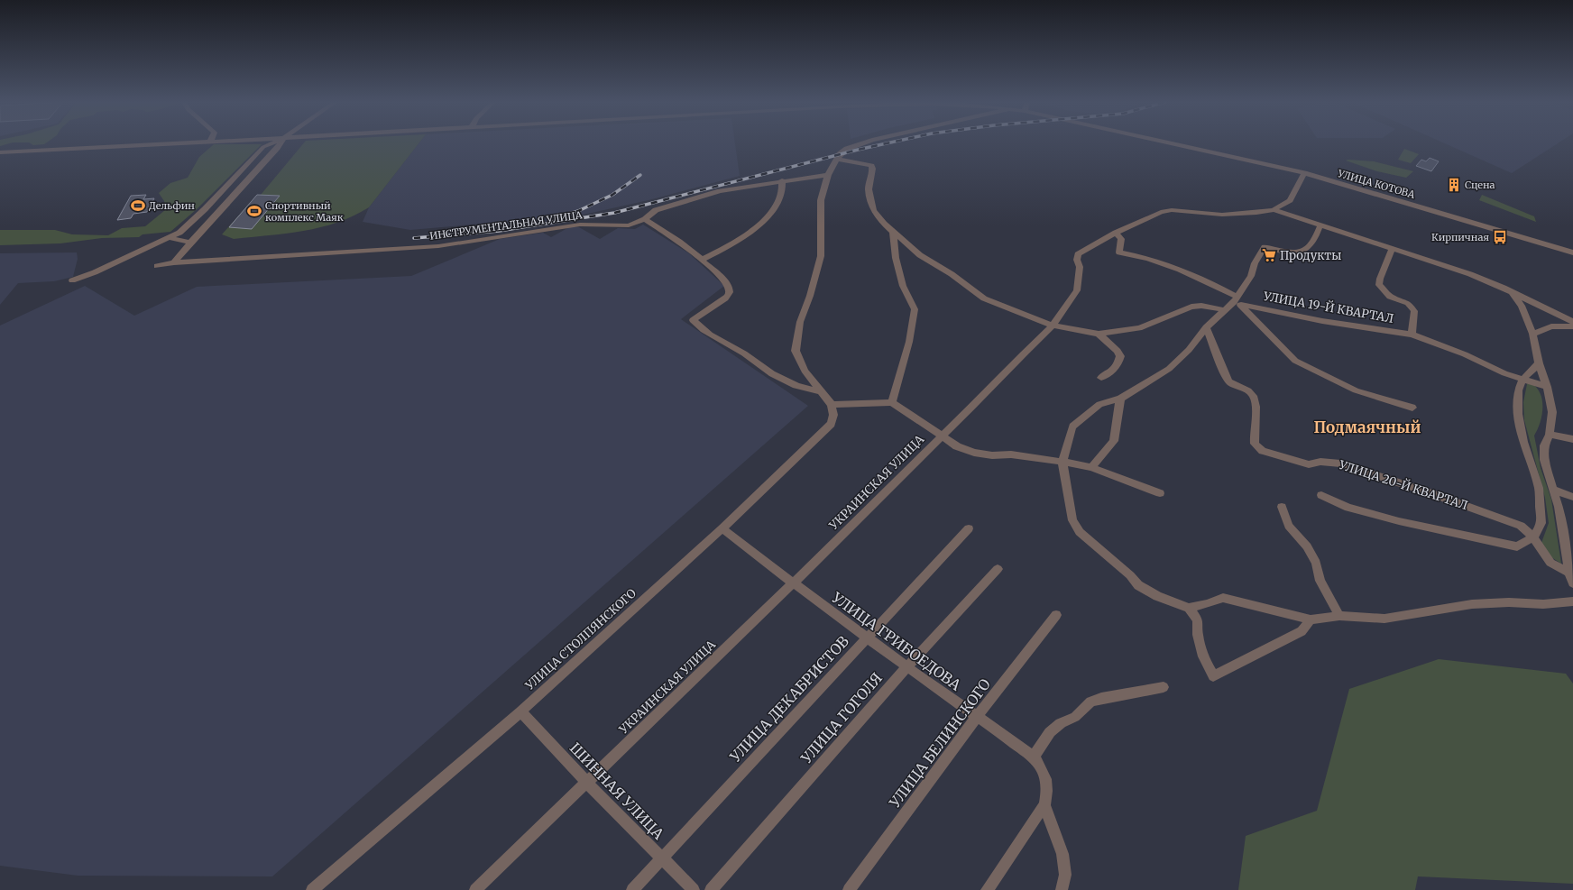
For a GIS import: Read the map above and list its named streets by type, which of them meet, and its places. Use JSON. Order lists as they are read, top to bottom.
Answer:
{
  "streets": {
    "street": [
      "УЛИЦА КОТОВА",
      "ИНСТРУМЕНТАЛЬНАЯ УЛИЦА",
      "УЛИЦА 19-Й КВАРТАЛ",
      "УКРАИНСКАЯ УЛИЦА",
      "УЛИЦА 20-Й КВАРТАЛ",
      "УЛИЦА СТОЛПЯНСКОГО",
      "УЛИЦА ГРИБОЕДОВА",
      "УЛИЦА ДЕКАБРИСТОВ",
      "УЛИЦА ГОГОЛЯ",
      "УЛИЦА БЕЛИНСКОГО",
      "ШИННАЯ УЛИЦА"
    ]
  },
  "crossings": [
    ["УЛИЦА КОТОВА", "УКРАИНСКАЯ УЛИЦА"],
    ["УЛИЦА 19-Й КВАРТАЛ", "УКРАИНСКАЯ УЛИЦА"],
    ["УКРАИНСКАЯ УЛИЦА", "УЛИЦА ГРИБОЕДОВА"],
    ["УКРАИНСКАЯ УЛИЦА", "ШИННАЯ УЛИЦА"],
    ["УЛИЦА СТОЛПЯНСКОГО", "УЛИЦА ГРИБОЕДОВА"],
    ["УЛИЦА СТОЛПЯНСКОГО", "ШИННАЯ УЛИЦА"],
    ["УЛИЦА ГРИБОЕДОВА", "УЛИЦА ДЕКАБРИСТОВ"],
    ["УЛИЦА ГРИБОЕДОВА", "УЛИЦА ГОГОЛЯ"],
    ["УЛИЦА ГРИБОЕДОВА", "УЛИЦА БЕЛИНСКОГО"],
    ["УЛИЦА ДЕКАБРИСТОВ", "ШИННАЯ УЛИЦА"]
  ],
  "districts": ["Подмаячный"],
  "places": {
    "building": ["Сцена"],
    "sports": ["Дельфин", "Спортивный комплекс Маяк"],
    "bus stop": ["Кирпичная"],
    "supermarket": ["Продукты"]
  }
}
